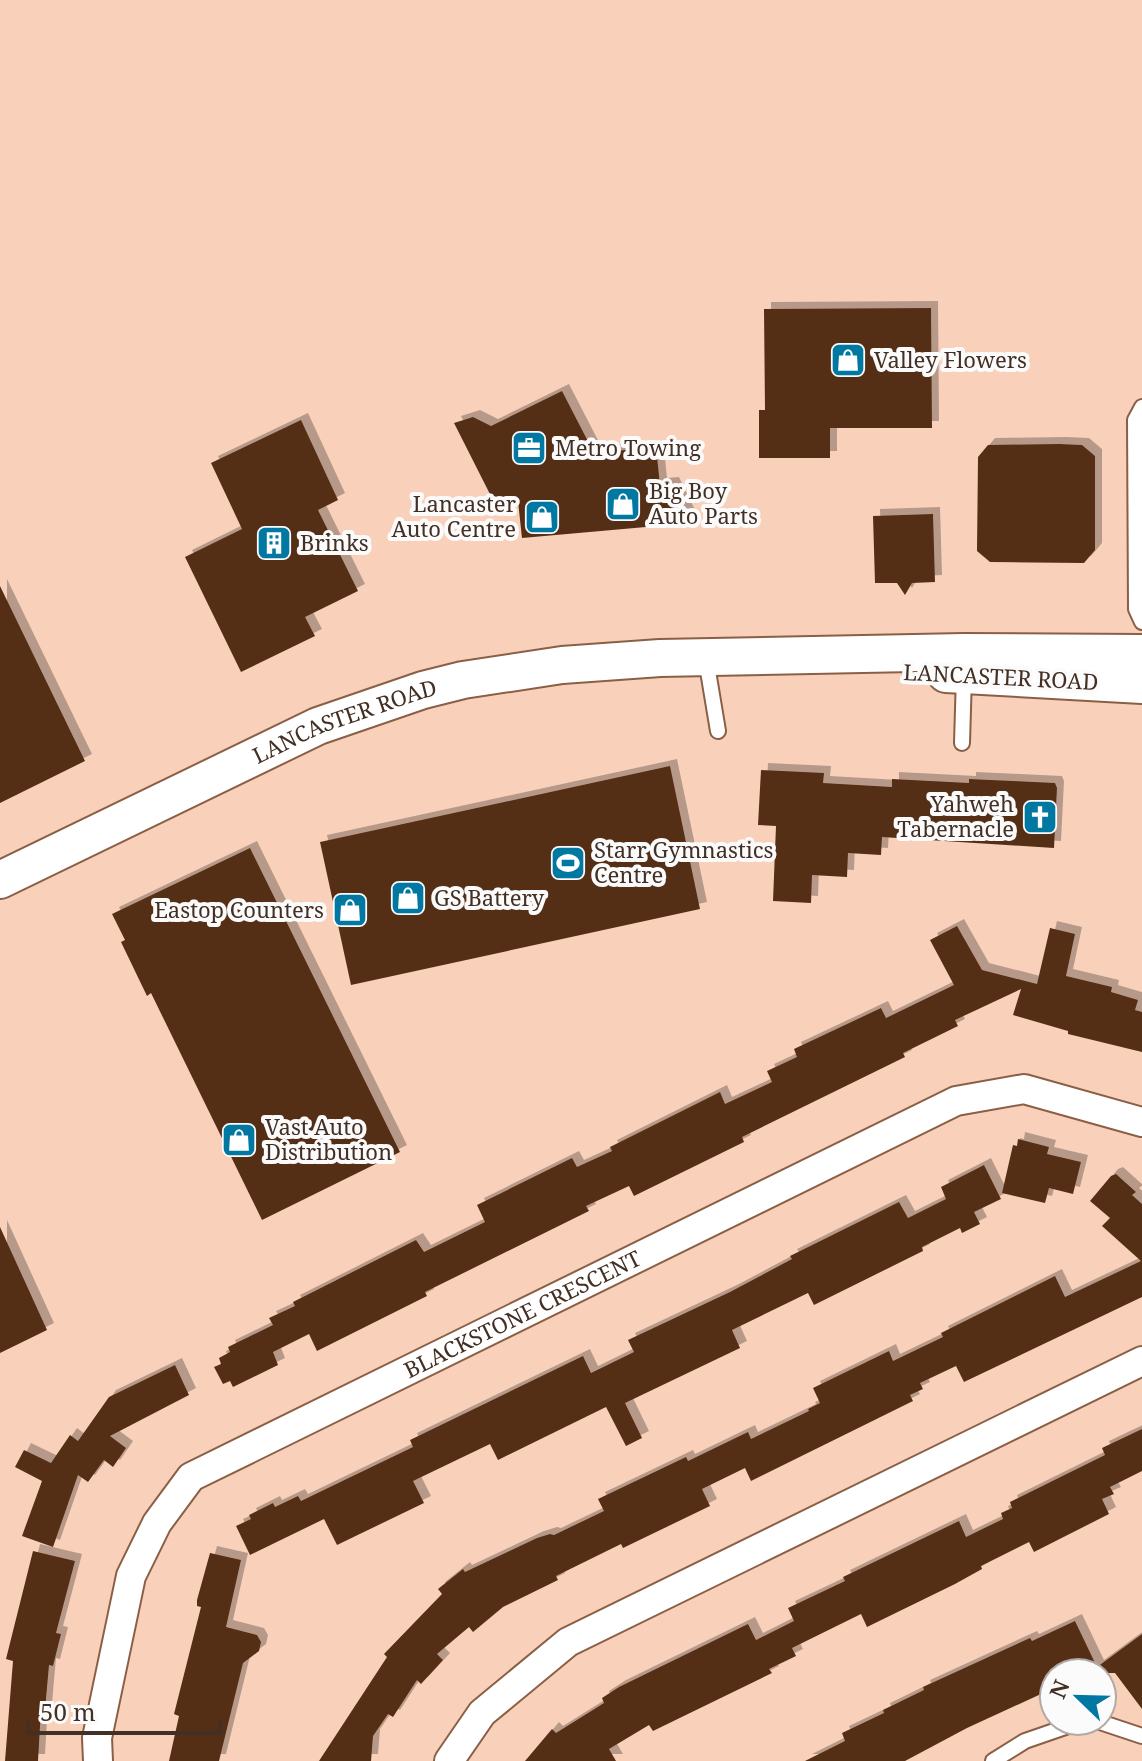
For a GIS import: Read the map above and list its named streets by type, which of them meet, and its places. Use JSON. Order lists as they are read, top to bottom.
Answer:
{
  "streets": {
    "street": ["LANCASTER ROAD", "BLACKSTONE CRESCENT"]
  },
  "places": {
    "shop": [
      "Valley Flowers",
      "Big Boy Auto Parts",
      "Lancaster Auto Centre",
      "GS Battery",
      "Eastop Counters",
      "Vast Auto Distribution"
    ],
    "office": ["Metro Towing"],
    "building": ["Brinks"],
    "church": ["Yahweh Tabernacle"],
    "sports": ["Starr Gymnastics Centre"]
  },
  "scale_bar": "50 m",
  "north": "top left"
}
